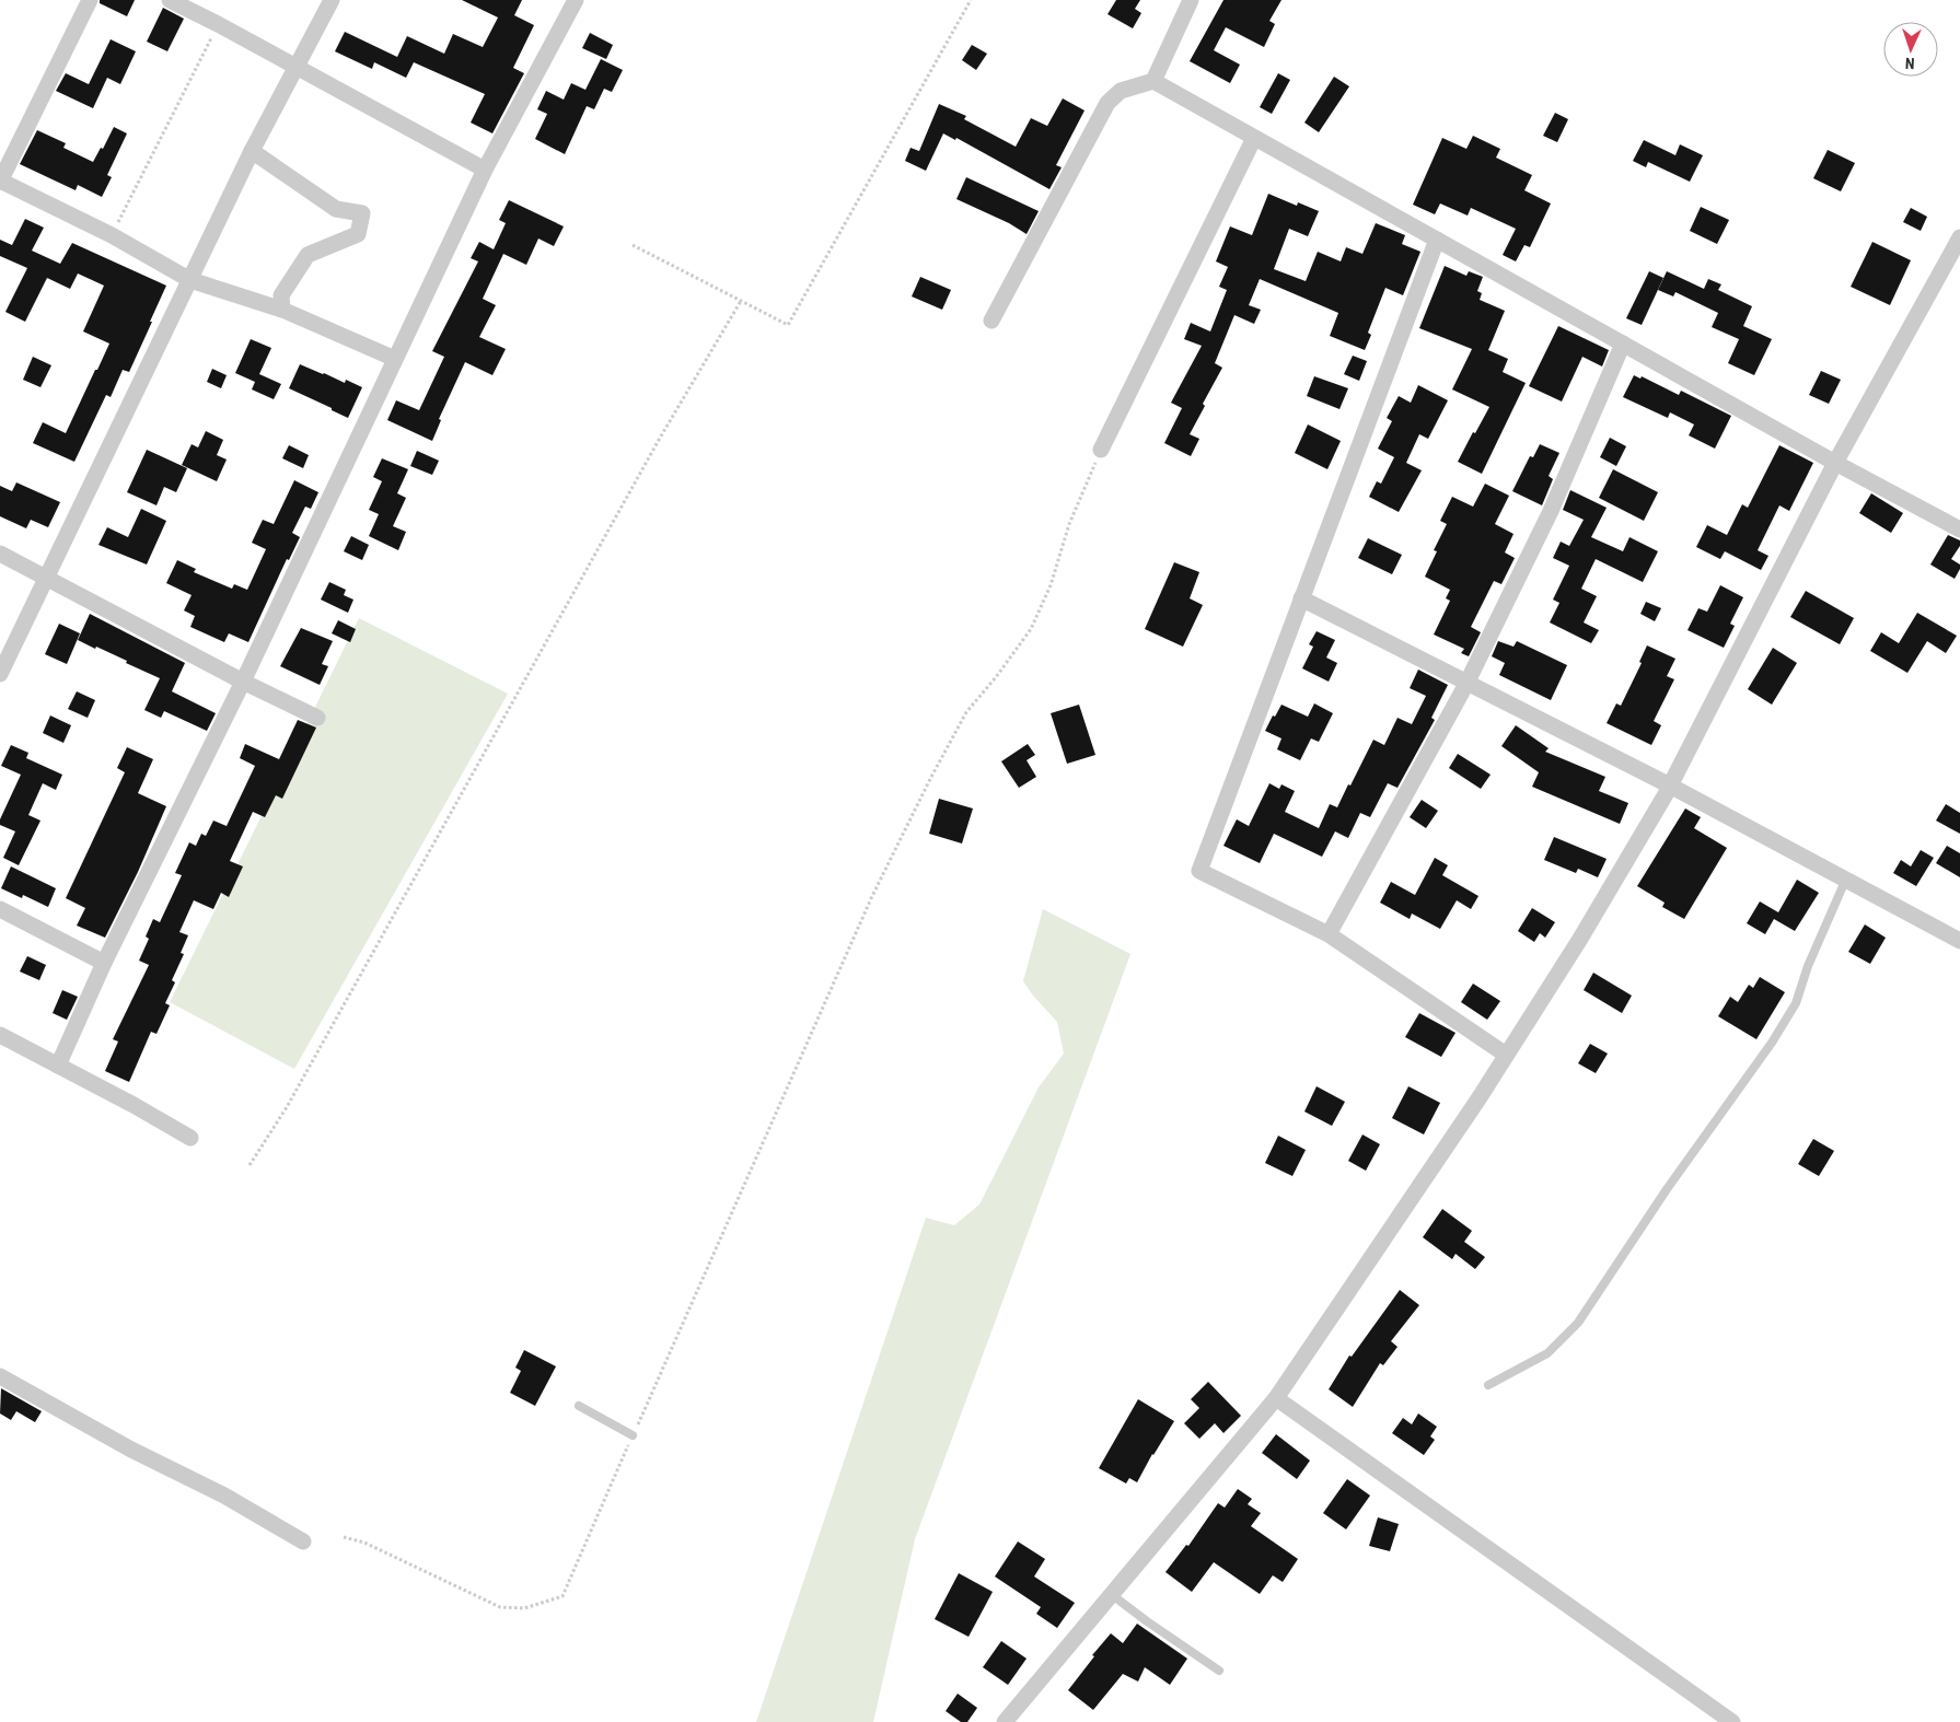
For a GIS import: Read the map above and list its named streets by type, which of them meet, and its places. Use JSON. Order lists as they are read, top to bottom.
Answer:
{
  "north": "bottom"
}
